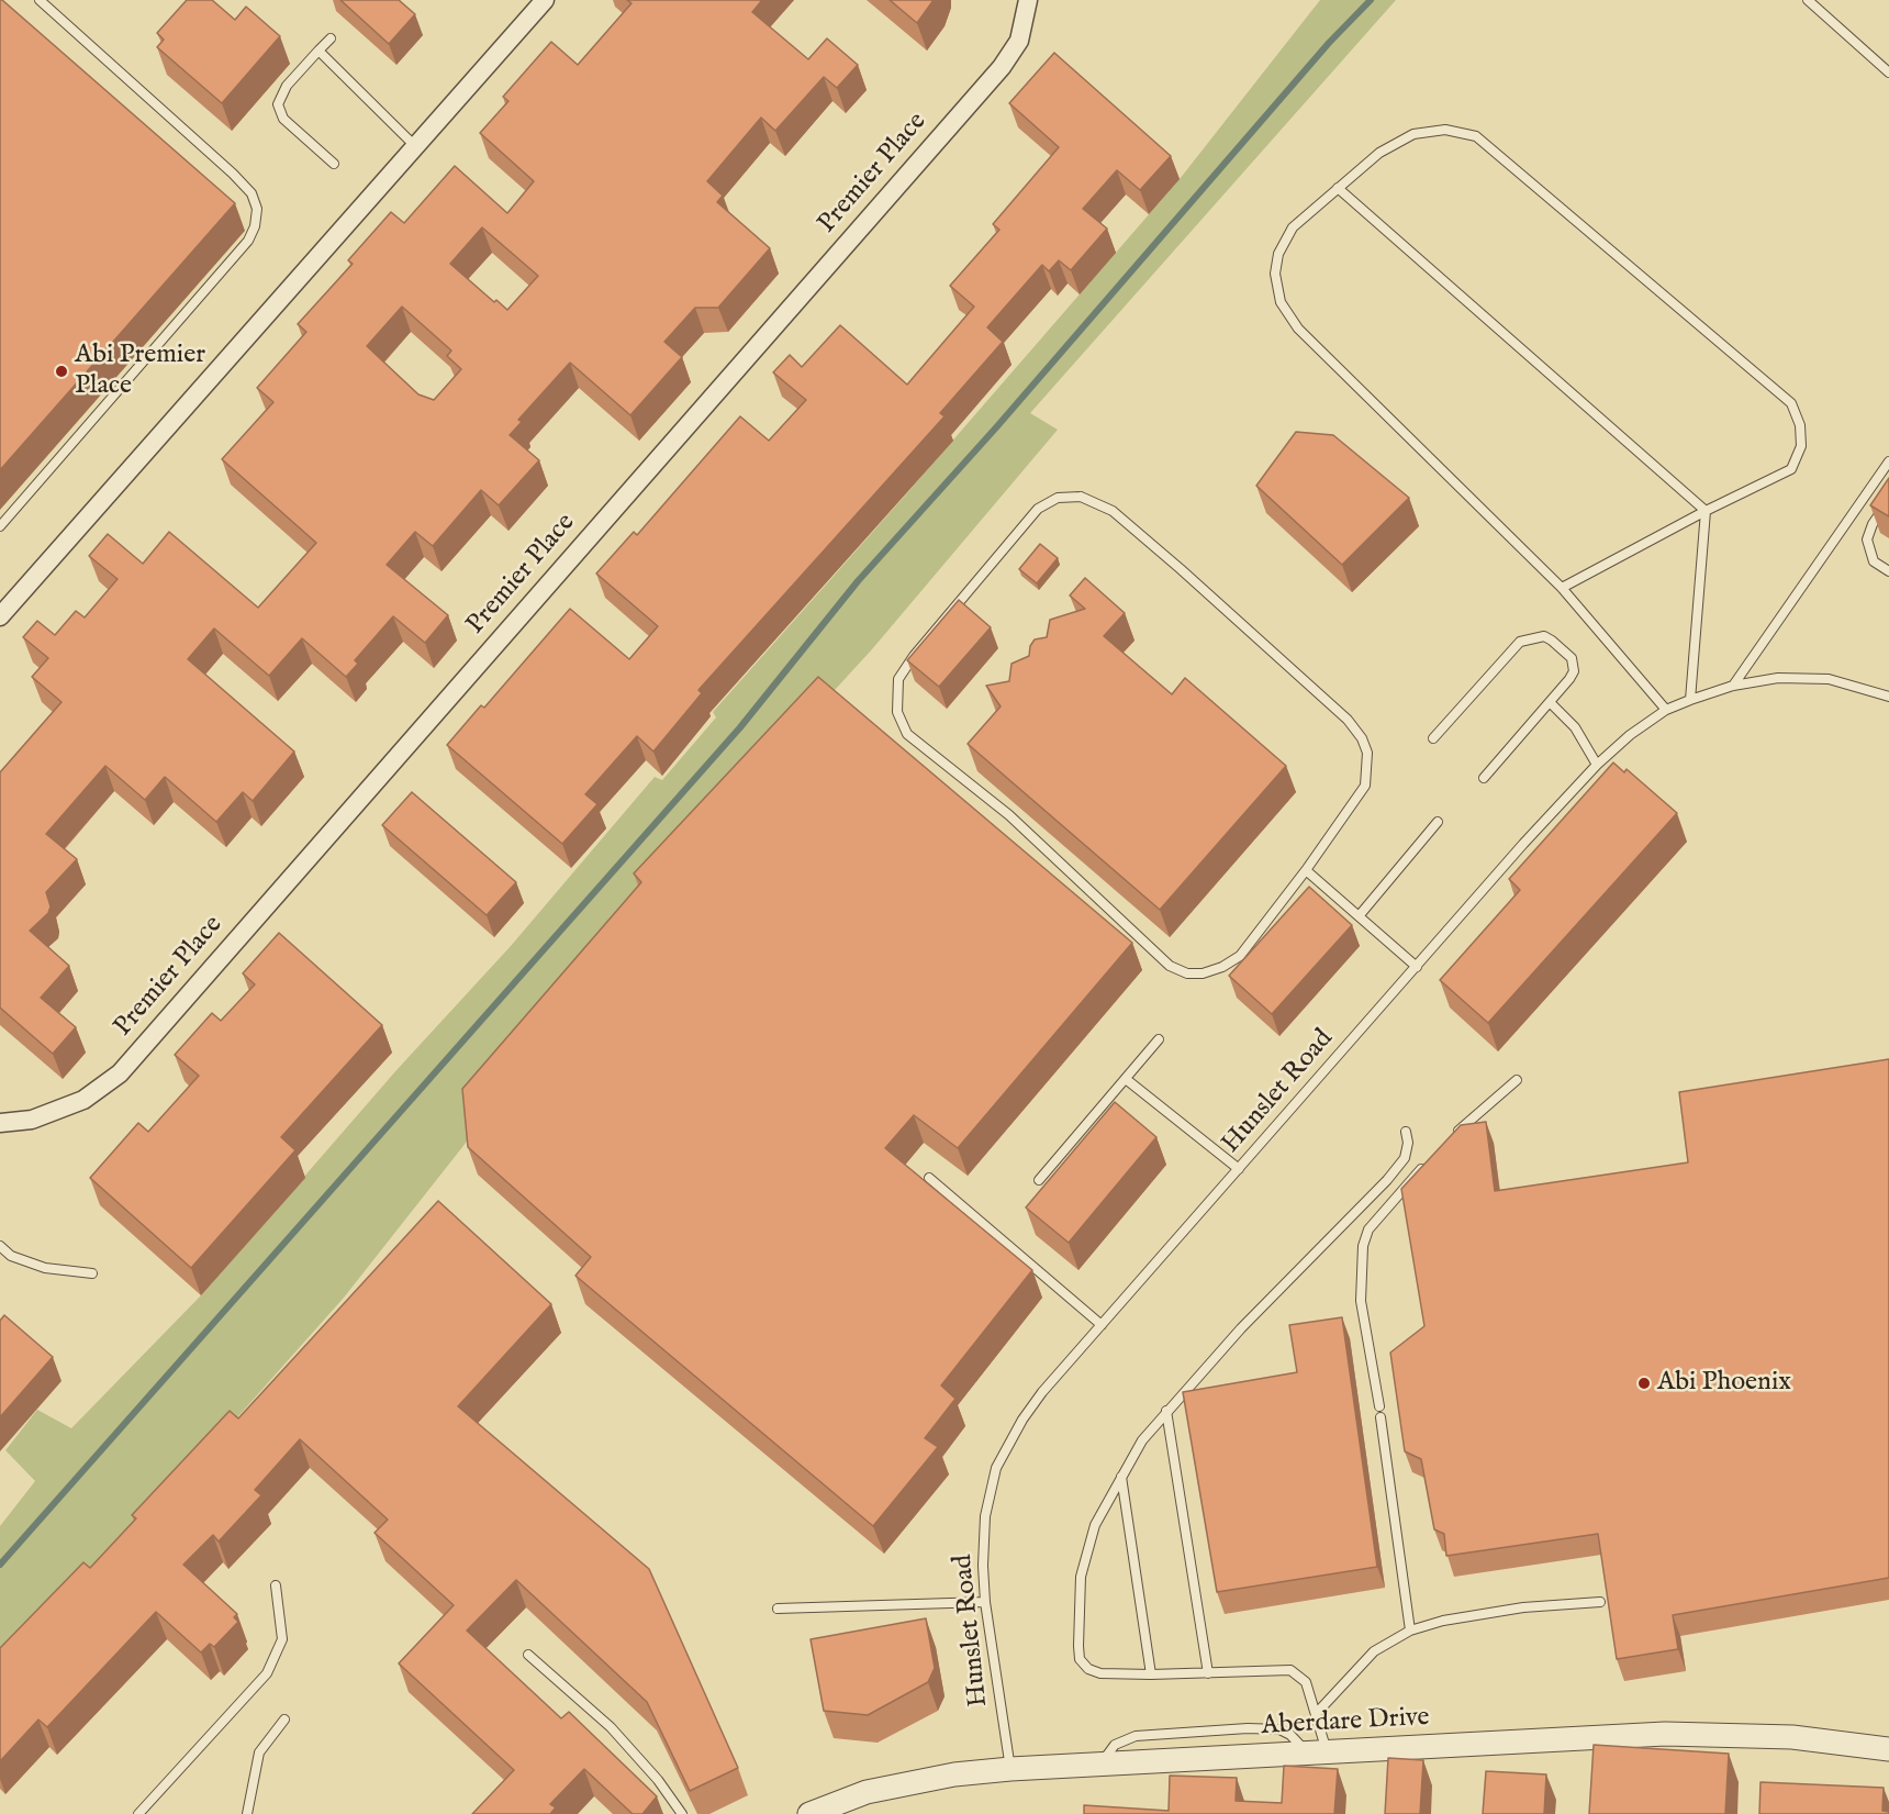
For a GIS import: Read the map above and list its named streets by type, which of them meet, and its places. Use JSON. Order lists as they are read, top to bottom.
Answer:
{
  "streets": {
    "street": ["Premier Place", "Aberdare Drive"],
    "lane": ["Hunslet Road"]
  },
  "crossings": [
    ["Hunslet Road", "Aberdare Drive"]
  ],
  "places": ["Abi Premier Place", "Abi Phoenix"]
}
